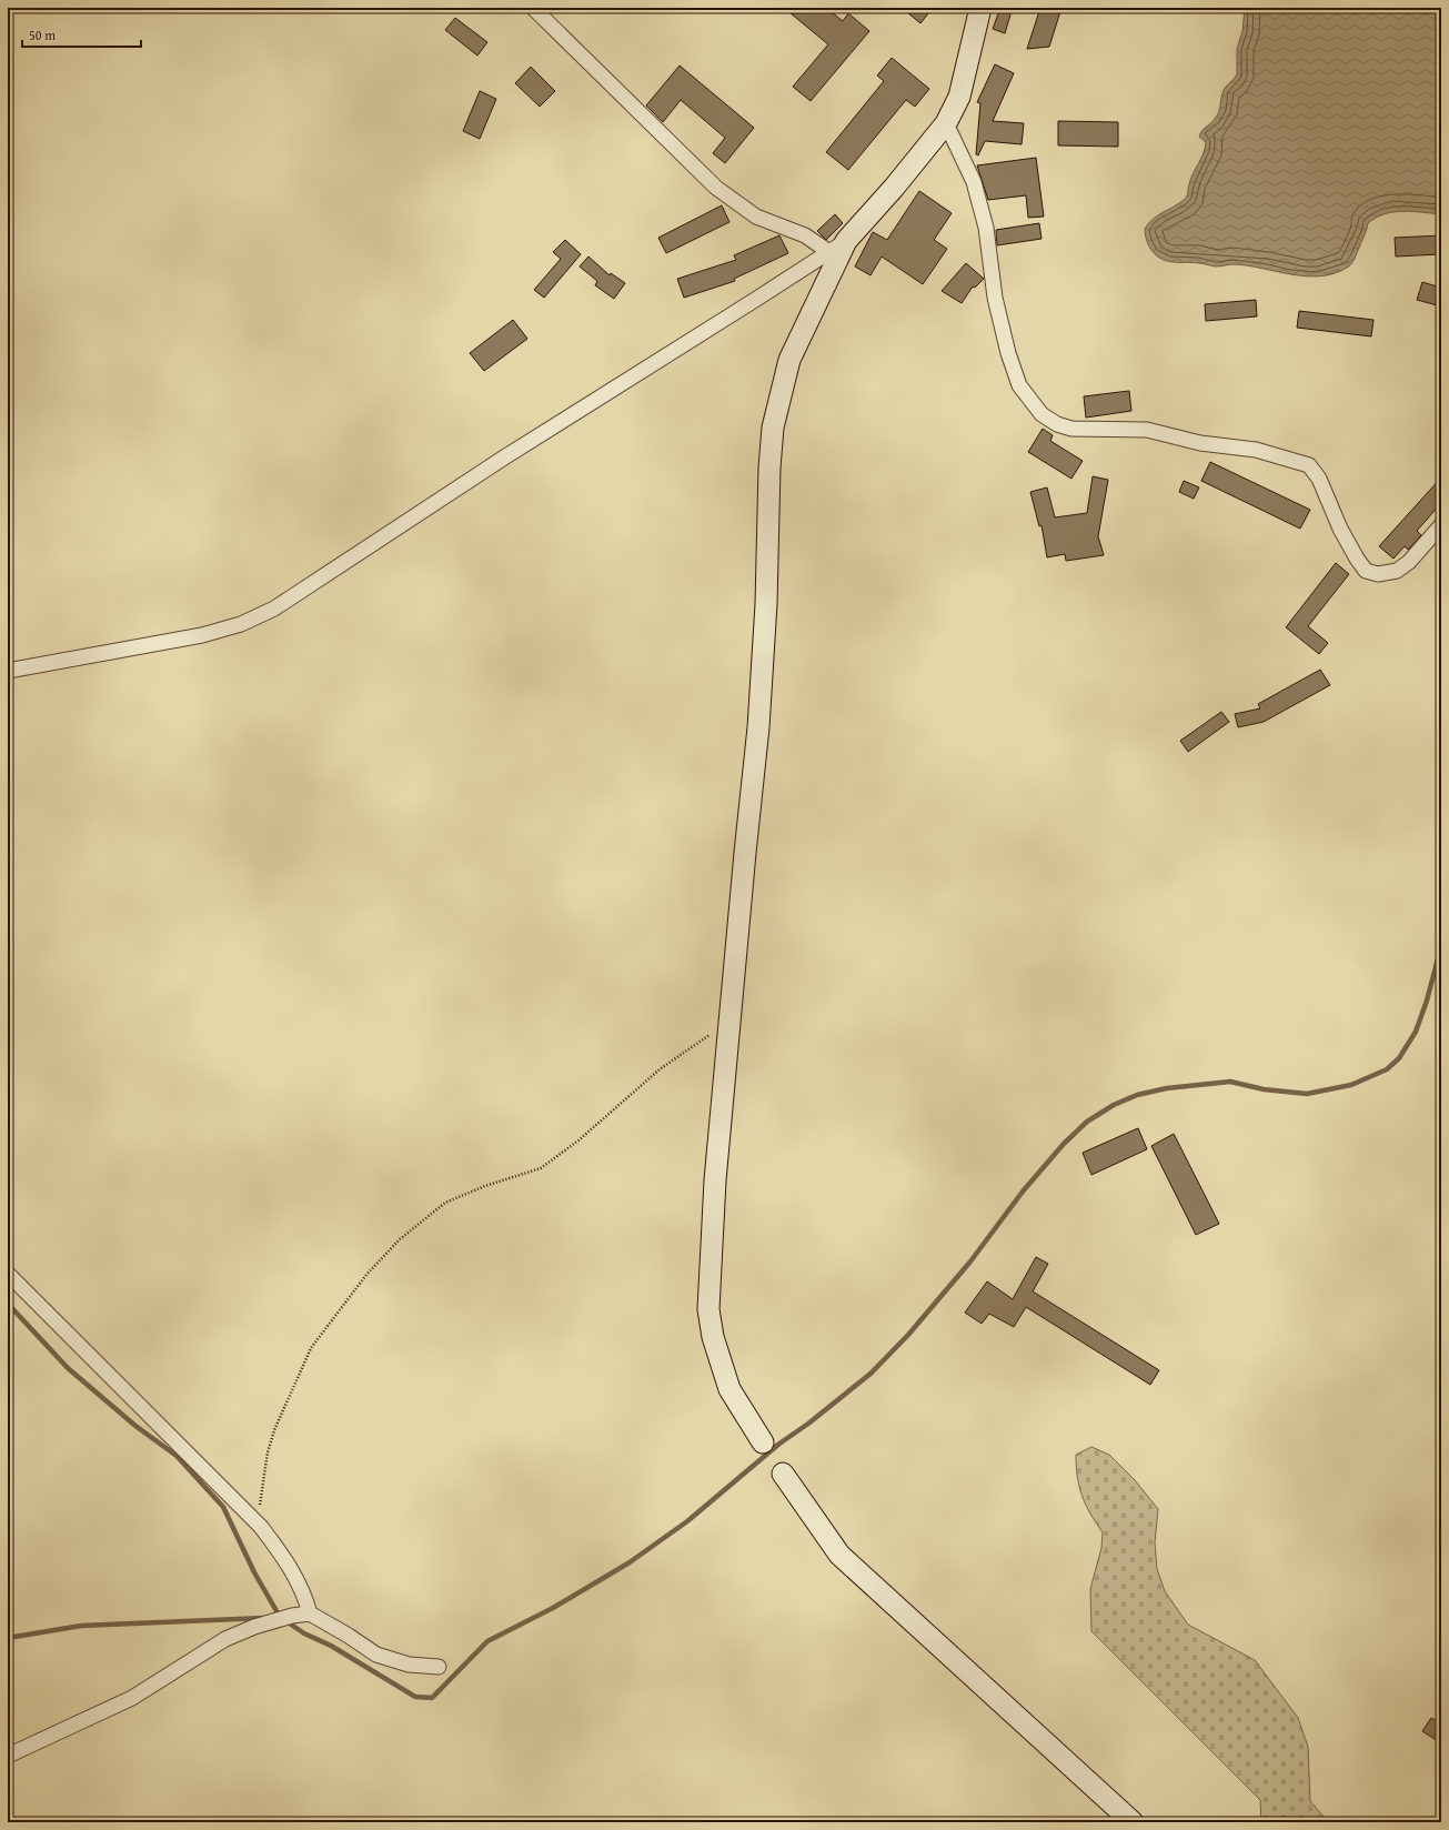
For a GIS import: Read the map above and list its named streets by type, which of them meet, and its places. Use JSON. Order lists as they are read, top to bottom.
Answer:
{
  "scale_bar": "50 m"
}
